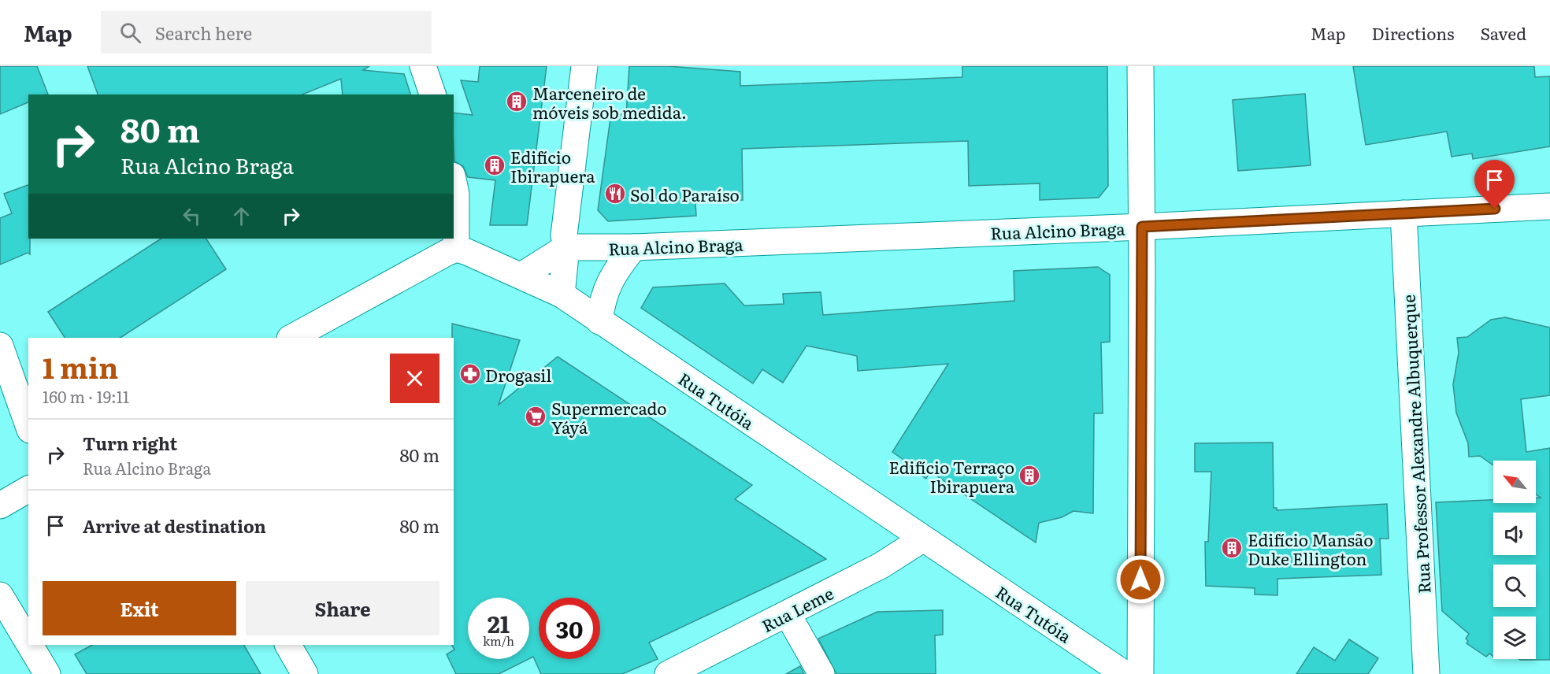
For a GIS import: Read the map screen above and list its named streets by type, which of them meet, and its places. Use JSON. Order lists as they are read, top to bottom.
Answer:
{
  "streets": {
    "street": [
      "Rua Alcino Braga",
      "Rua Tutóia",
      "Rua Professor Alexandre Albuquerque",
      "Rua Leme"
    ]
  },
  "crossings": [
    ["Rua Alcino Braga", "Rua Professor Alexandre Albuquerque"],
    ["Rua Tutóia", "Rua Leme"]
  ],
  "places": {
    "building": [
      "Marceneiro de móveis sob medida.",
      "Edifício Ibirapuera",
      "Edifício Terraço Ibirapuera",
      "Edifício Mansão Duke Ellington"
    ],
    "restaurant": ["Sol do Paraíso"],
    "pharmacy": ["Drogasil"],
    "supermarket": ["Supermercado Yáyá"]
  },
  "north": "top left",
  "page": {
    "header": "Map",
    "search": "Search here",
    "nav": ["Map", "Directions", "Saved"],
    "turn": ["80 m", "Rua Alcino Braga"],
    "heading": ["1 min", "160 m · 19:11"],
    "list": [
      {
        "name": "Turn right",
        "note": "Rua Alcino Braga",
        "value": "80 m"
      },
      {
        "name": "Arrive at destination",
        "value": "80 m"
      }
    ],
    "buttons": ["Exit", "Share"],
    "speed": "21 km/h",
    "limit": "30"
  }
}
